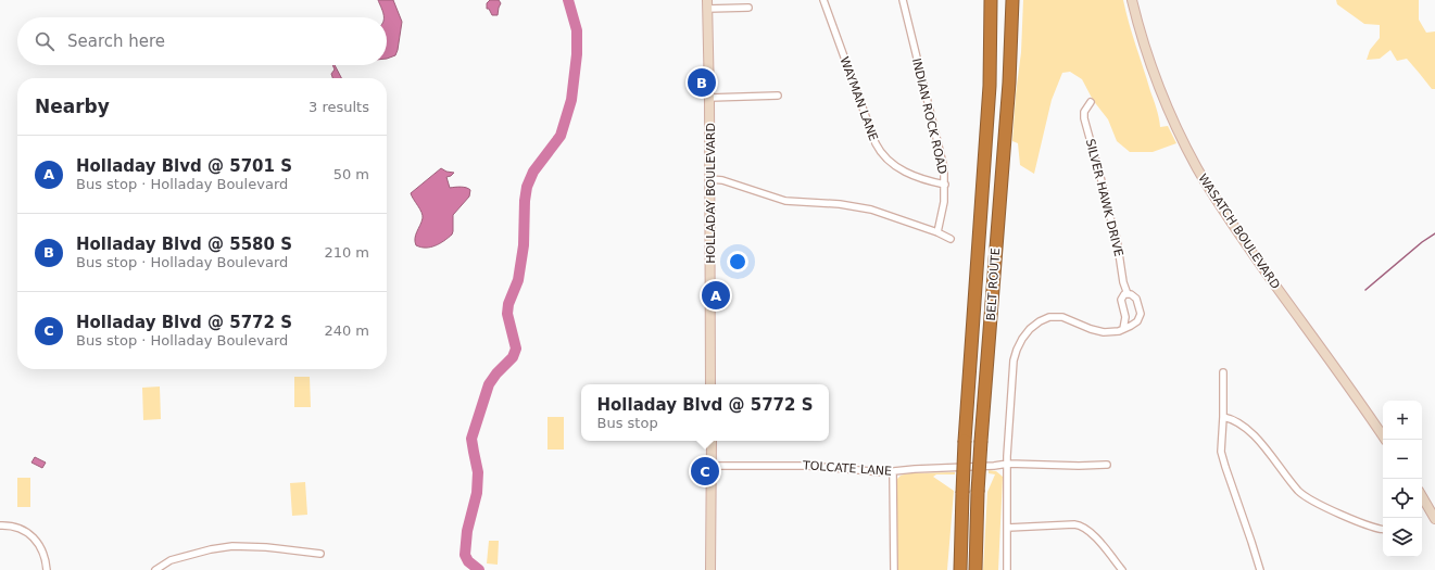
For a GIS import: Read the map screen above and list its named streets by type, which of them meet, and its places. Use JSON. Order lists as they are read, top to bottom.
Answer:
{
  "streets": {
    "highway": ["BELT ROUTE"],
    "street": [
      "WAYMAN LANE",
      "INDIAN ROCK ROAD",
      "HOLLADAY BOULEVARD",
      "SILVER HAWK DRIVE",
      "WASATCH BOULEVARD",
      "TOLCATE LANE"
    ]
  },
  "crossings": [
    ["WAYMAN LANE", "INDIAN ROCK ROAD"],
    ["SILVER HAWK DRIVE", "TOLCATE LANE"]
  ],
  "page": {
    "search": "Search here",
    "pins": ["B", "A", "C"],
    "heading": ["Nearby", "3 results"],
    "list": [
      {
        "mark": "A",
        "name": "Holladay Blvd @ 5701 S",
        "note": "Bus stop · Holladay Boulevard",
        "value": "50 m"
      },
      {
        "mark": "B",
        "name": "Holladay Blvd @ 5580 S",
        "note": "Bus stop · Holladay Boulevard",
        "value": "210 m"
      },
      {
        "mark": "C",
        "name": "Holladay Blvd @ 5772 S",
        "note": "Bus stop · Holladay Boulevard",
        "value": "240 m"
      }
    ],
    "popup": ["Holladay Blvd @ 5772 S", "Bus stop"],
    "map_buttons": ["+", "−"]
  }
}
